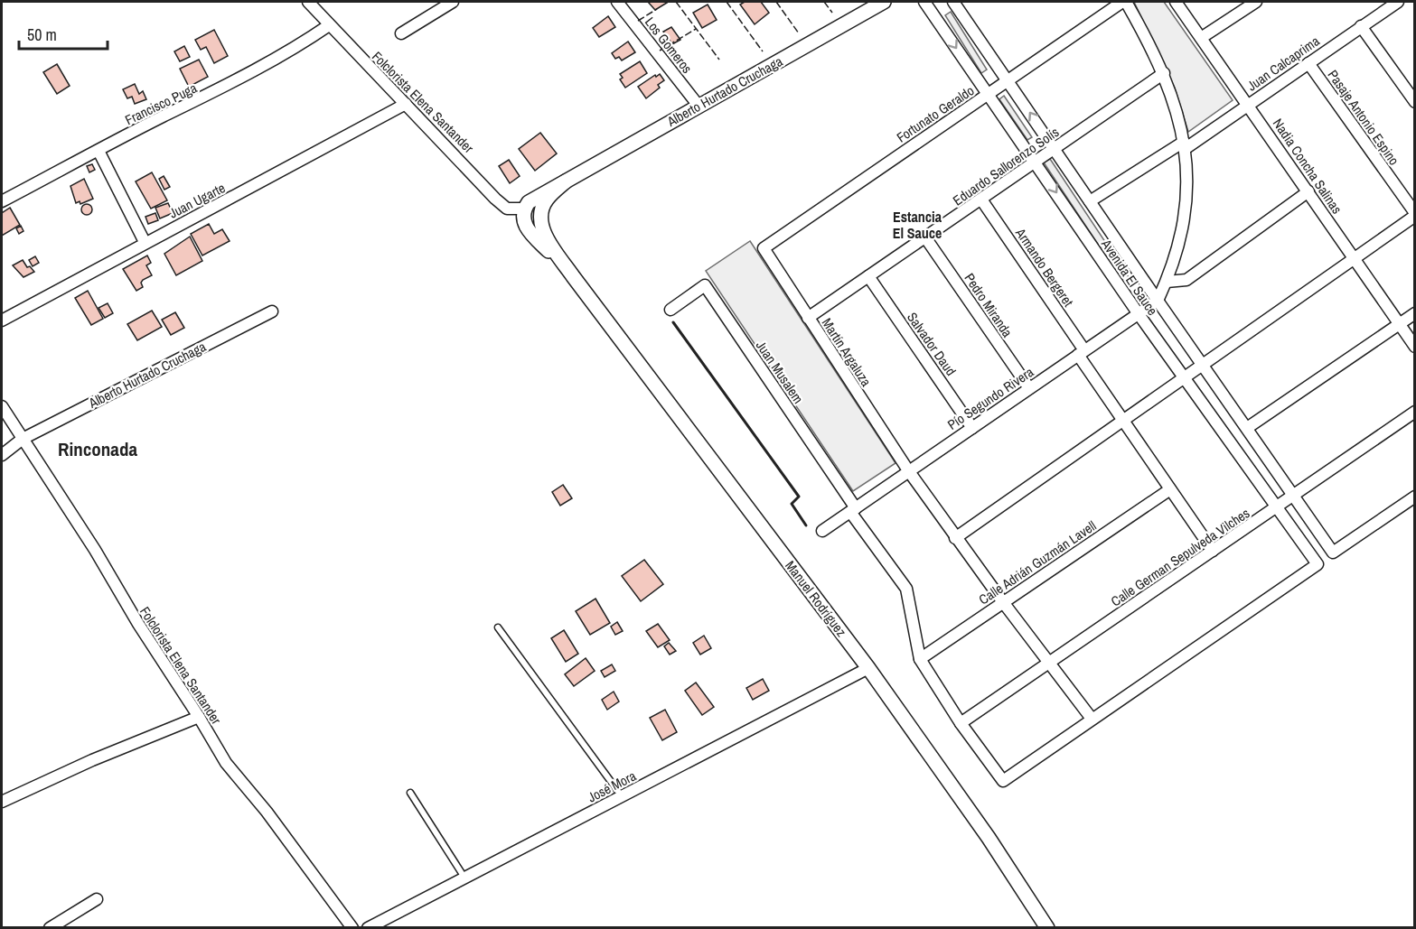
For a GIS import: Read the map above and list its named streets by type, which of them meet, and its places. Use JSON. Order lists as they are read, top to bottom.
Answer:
{
  "streets": {
    "street": [
      "Los Gomeros",
      "Juan Calcaprima",
      "Alberto Hurtado Cruchaga",
      "Folclorista Elena Santander",
      "Francisco Puga",
      "Fortunato Geraldo",
      "Pasaje Antonio Espino",
      "Eduardo Sallorenzo Solís",
      "Nadia Concha Salinas",
      "Juan Ugarte",
      "Armando Bergeret",
      "Avenida El Sauce",
      "Pedro Miranda",
      "Salvador Daud",
      "Martín Argaluza",
      "Juan Musalem",
      "Pío Segundo Rivera",
      "Calle German Sepulveda Vilches",
      "Calle Adrián Guzmán Lavell",
      "Manuel Rodríguez",
      "José Mora"
    ]
  },
  "crossings": [
    ["Los Gomeros", "Alberto Hurtado Cruchaga"],
    ["Juan Calcaprima", "Pasaje Antonio Espino"],
    ["Juan Calcaprima", "Nadia Concha Salinas"],
    ["Juan Calcaprima", "Avenida El Sauce"],
    ["Juan Calcaprima", "Pío Segundo Rivera"],
    ["Alberto Hurtado Cruchaga", "Folclorista Elena Santander"],
    ["Alberto Hurtado Cruchaga", "Manuel Rodríguez"],
    ["Folclorista Elena Santander", "Francisco Puga"],
    ["Folclorista Elena Santander", "Juan Ugarte"],
    ["Folclorista Elena Santander", "Manuel Rodríguez"],
    ["Fortunato Geraldo", "Avenida El Sauce"],
    ["Fortunato Geraldo", "Martín Argaluza"],
    ["Fortunato Geraldo", "Pío Segundo Rivera"],
    ["Eduardo Sallorenzo Solís", "Armando Bergeret"],
    ["Eduardo Sallorenzo Solís", "Avenida El Sauce"],
    ["Eduardo Sallorenzo Solís", "Pedro Miranda"],
    ["Eduardo Sallorenzo Solís", "Salvador Daud"],
    ["Eduardo Sallorenzo Solís", "Martín Argaluza"],
    ["Eduardo Sallorenzo Solís", "Pío Segundo Rivera"],
    ["Armando Bergeret", "Pío Segundo Rivera"],
    ["Armando Bergeret", "Calle German Sepulveda Vilches"],
    ["Armando Bergeret", "Calle Adrián Guzmán Lavell"],
    ["Avenida El Sauce", "Martín Argaluza"],
    ["Avenida El Sauce", "Pío Segundo Rivera"],
    ["Avenida El Sauce", "Calle German Sepulveda Vilches"],
    ["Pedro Miranda", "Pío Segundo Rivera"],
    ["Salvador Daud", "Pío Segundo Rivera"],
    ["Martín Argaluza", "Pío Segundo Rivera"],
    ["Martín Argaluza", "Calle German Sepulveda Vilches"],
    ["Martín Argaluza", "Calle Adrián Guzmán Lavell"],
    ["Juan Musalem", "Pío Segundo Rivera"],
    ["Manuel Rodríguez", "José Mora"]
  ],
  "districts": ["Estancia El Sauce", "Rinconada"],
  "scale_bar": "50 m"
}
